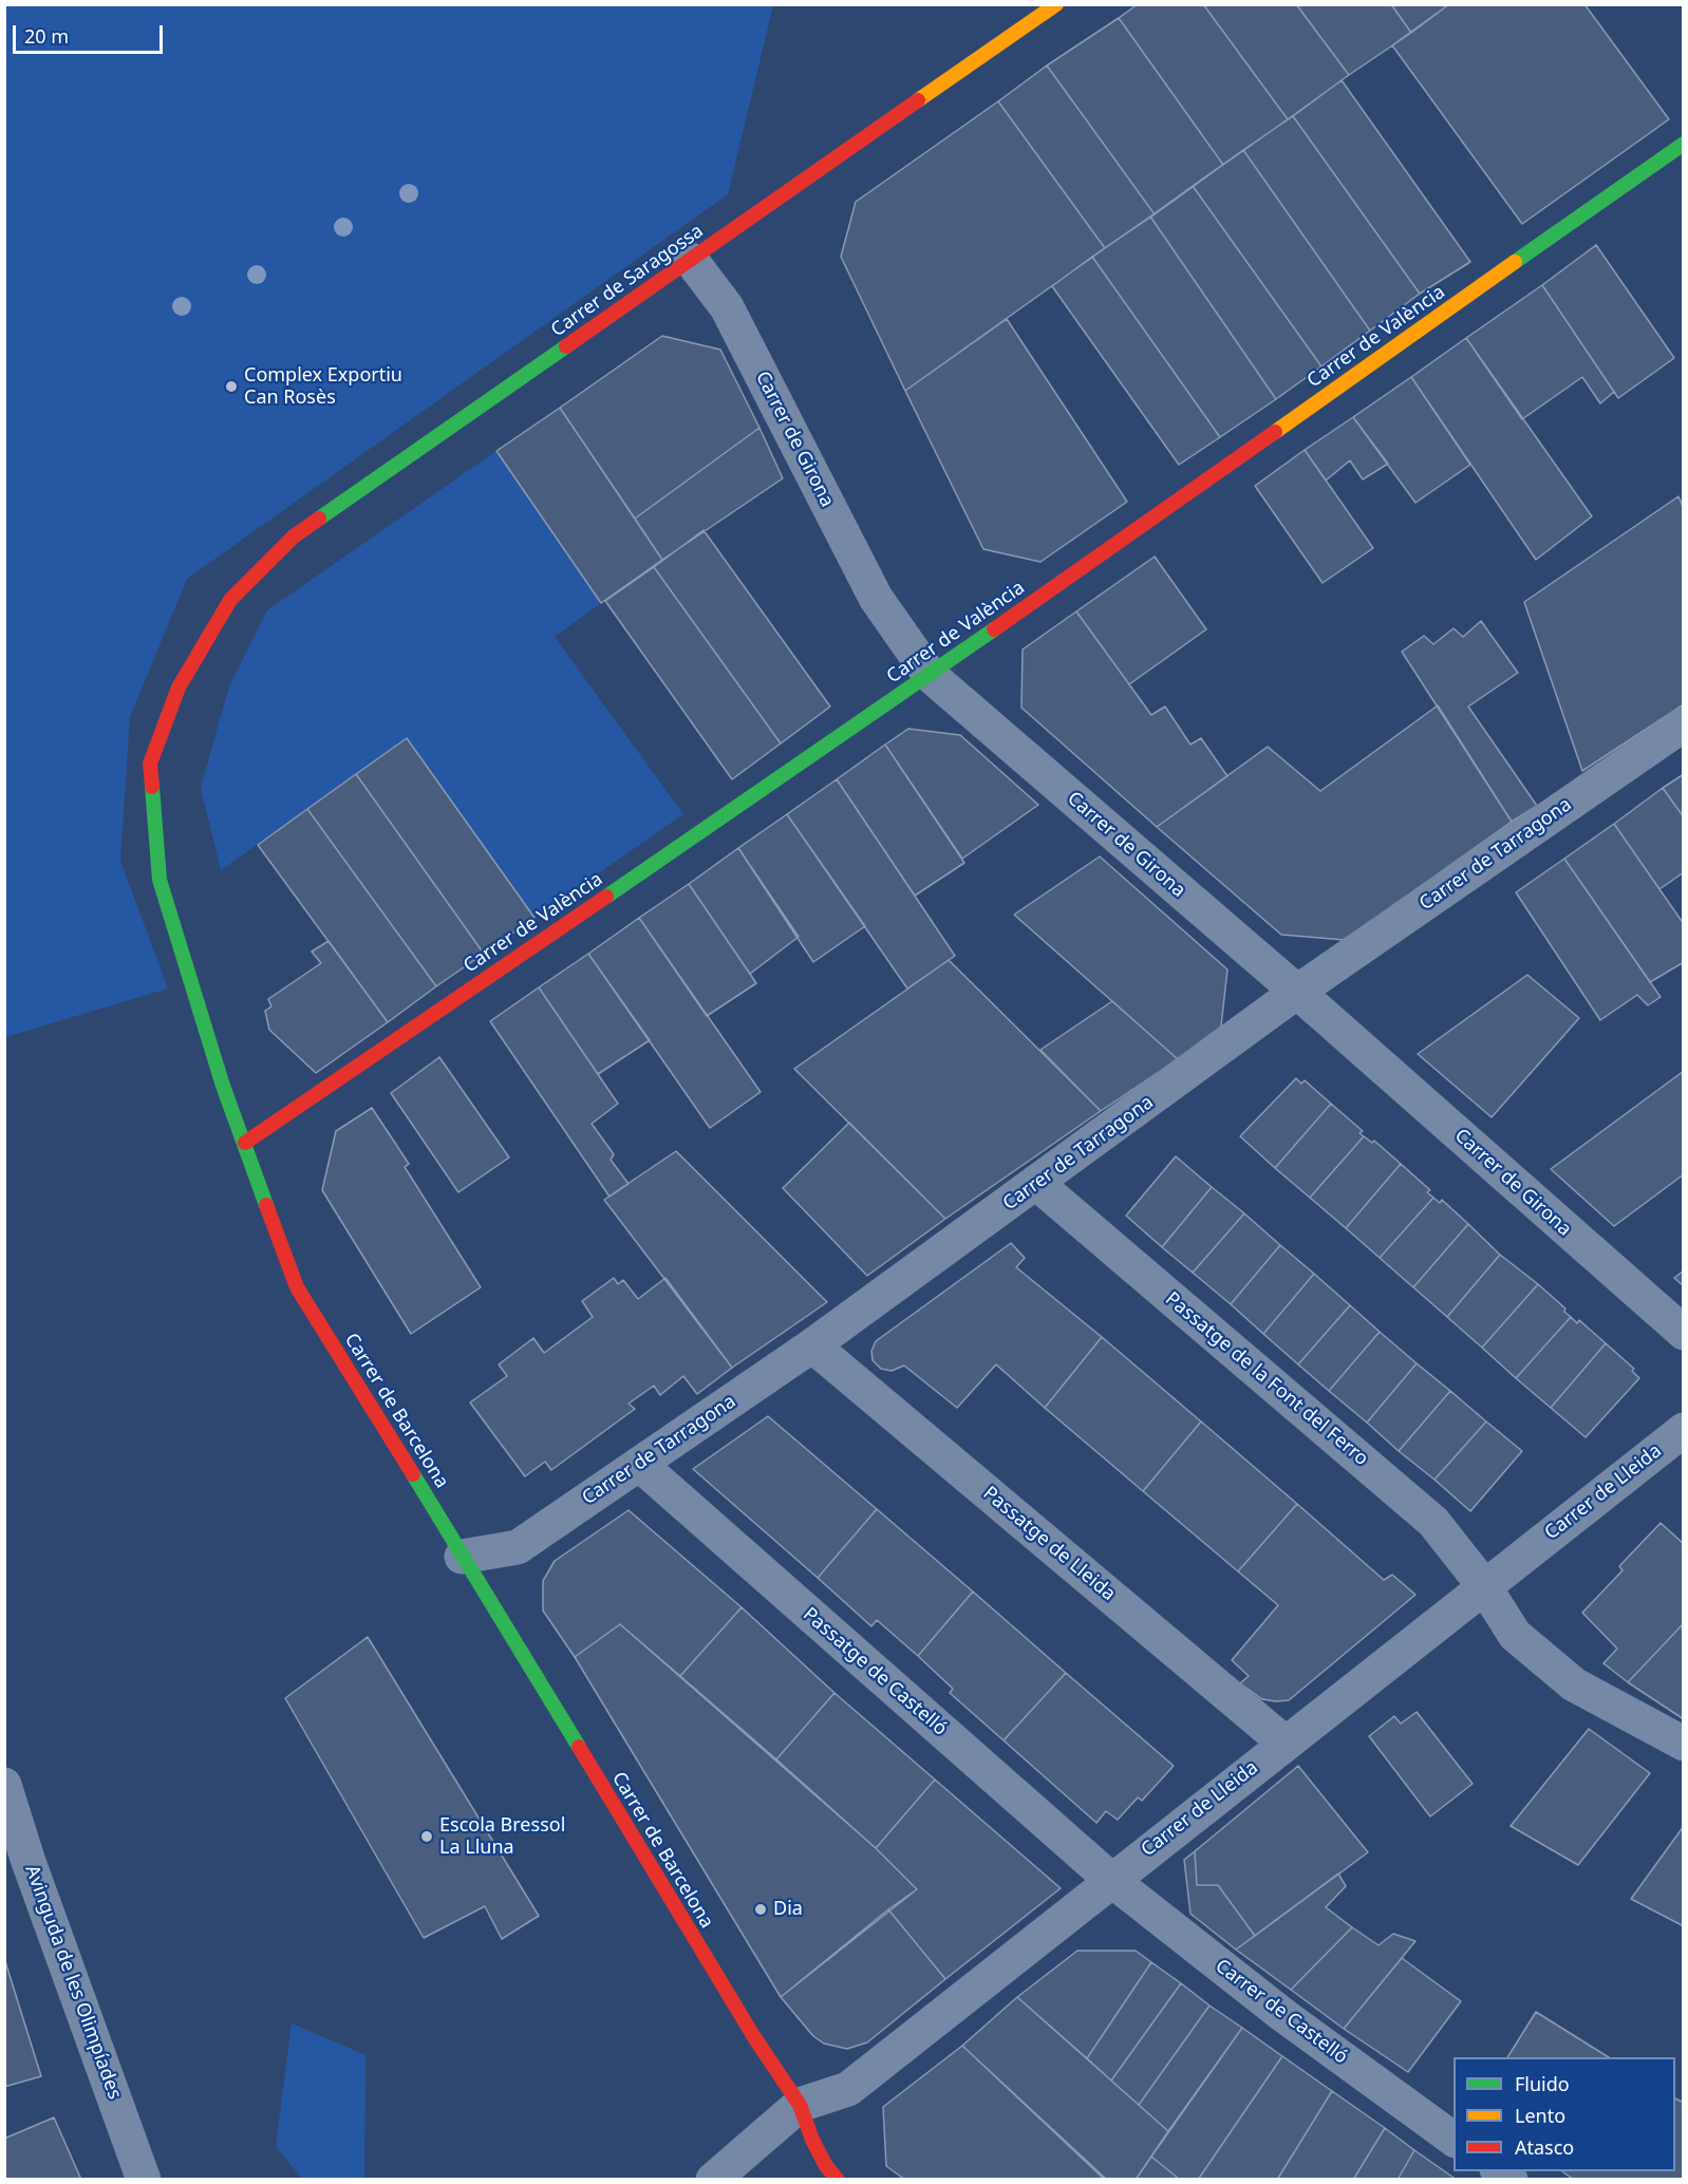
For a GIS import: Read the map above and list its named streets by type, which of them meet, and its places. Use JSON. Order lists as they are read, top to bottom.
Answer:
{
  "streets": {
    "street": [
      "Carrer de Saragossa",
      "Carrer de València",
      "Carrer de Girona",
      "Carrer de Tarragona",
      "Passatge de la Font del Ferro",
      "Carrer de Barcelona",
      "Carrer de Lleida",
      "Passatge de Lleida",
      "Passatge de Castelló",
      "Avinguda de les Olimpíades",
      "Carrer de Castelló"
    ]
  },
  "crossings": [
    ["Carrer de Saragossa", "Carrer de Girona"],
    ["Carrer de Saragossa", "Carrer de Barcelona"],
    ["Carrer de València", "Carrer de Girona"],
    ["Carrer de València", "Carrer de Barcelona"],
    ["Carrer de Girona", "Carrer de Tarragona"],
    ["Carrer de Tarragona", "Passatge de la Font del Ferro"],
    ["Carrer de Tarragona", "Carrer de Barcelona"],
    ["Carrer de Tarragona", "Passatge de Lleida"],
    ["Carrer de Tarragona", "Passatge de Castelló"],
    ["Passatge de la Font del Ferro", "Carrer de Lleida"],
    ["Carrer de Barcelona", "Carrer de Lleida"],
    ["Carrer de Lleida", "Passatge de Lleida"],
    ["Carrer de Lleida", "Passatge de Castelló"],
    ["Carrer de Lleida", "Carrer de Castelló"],
    ["Passatge de Castelló", "Carrer de Castelló"]
  ],
  "places": ["Complex Exportiu Can Rosès", "Escola Bressol La Lluna", "Dia"],
  "legend": ["Fluido", "Lento", "Atasco"],
  "scale_bar": "20 m"
}
